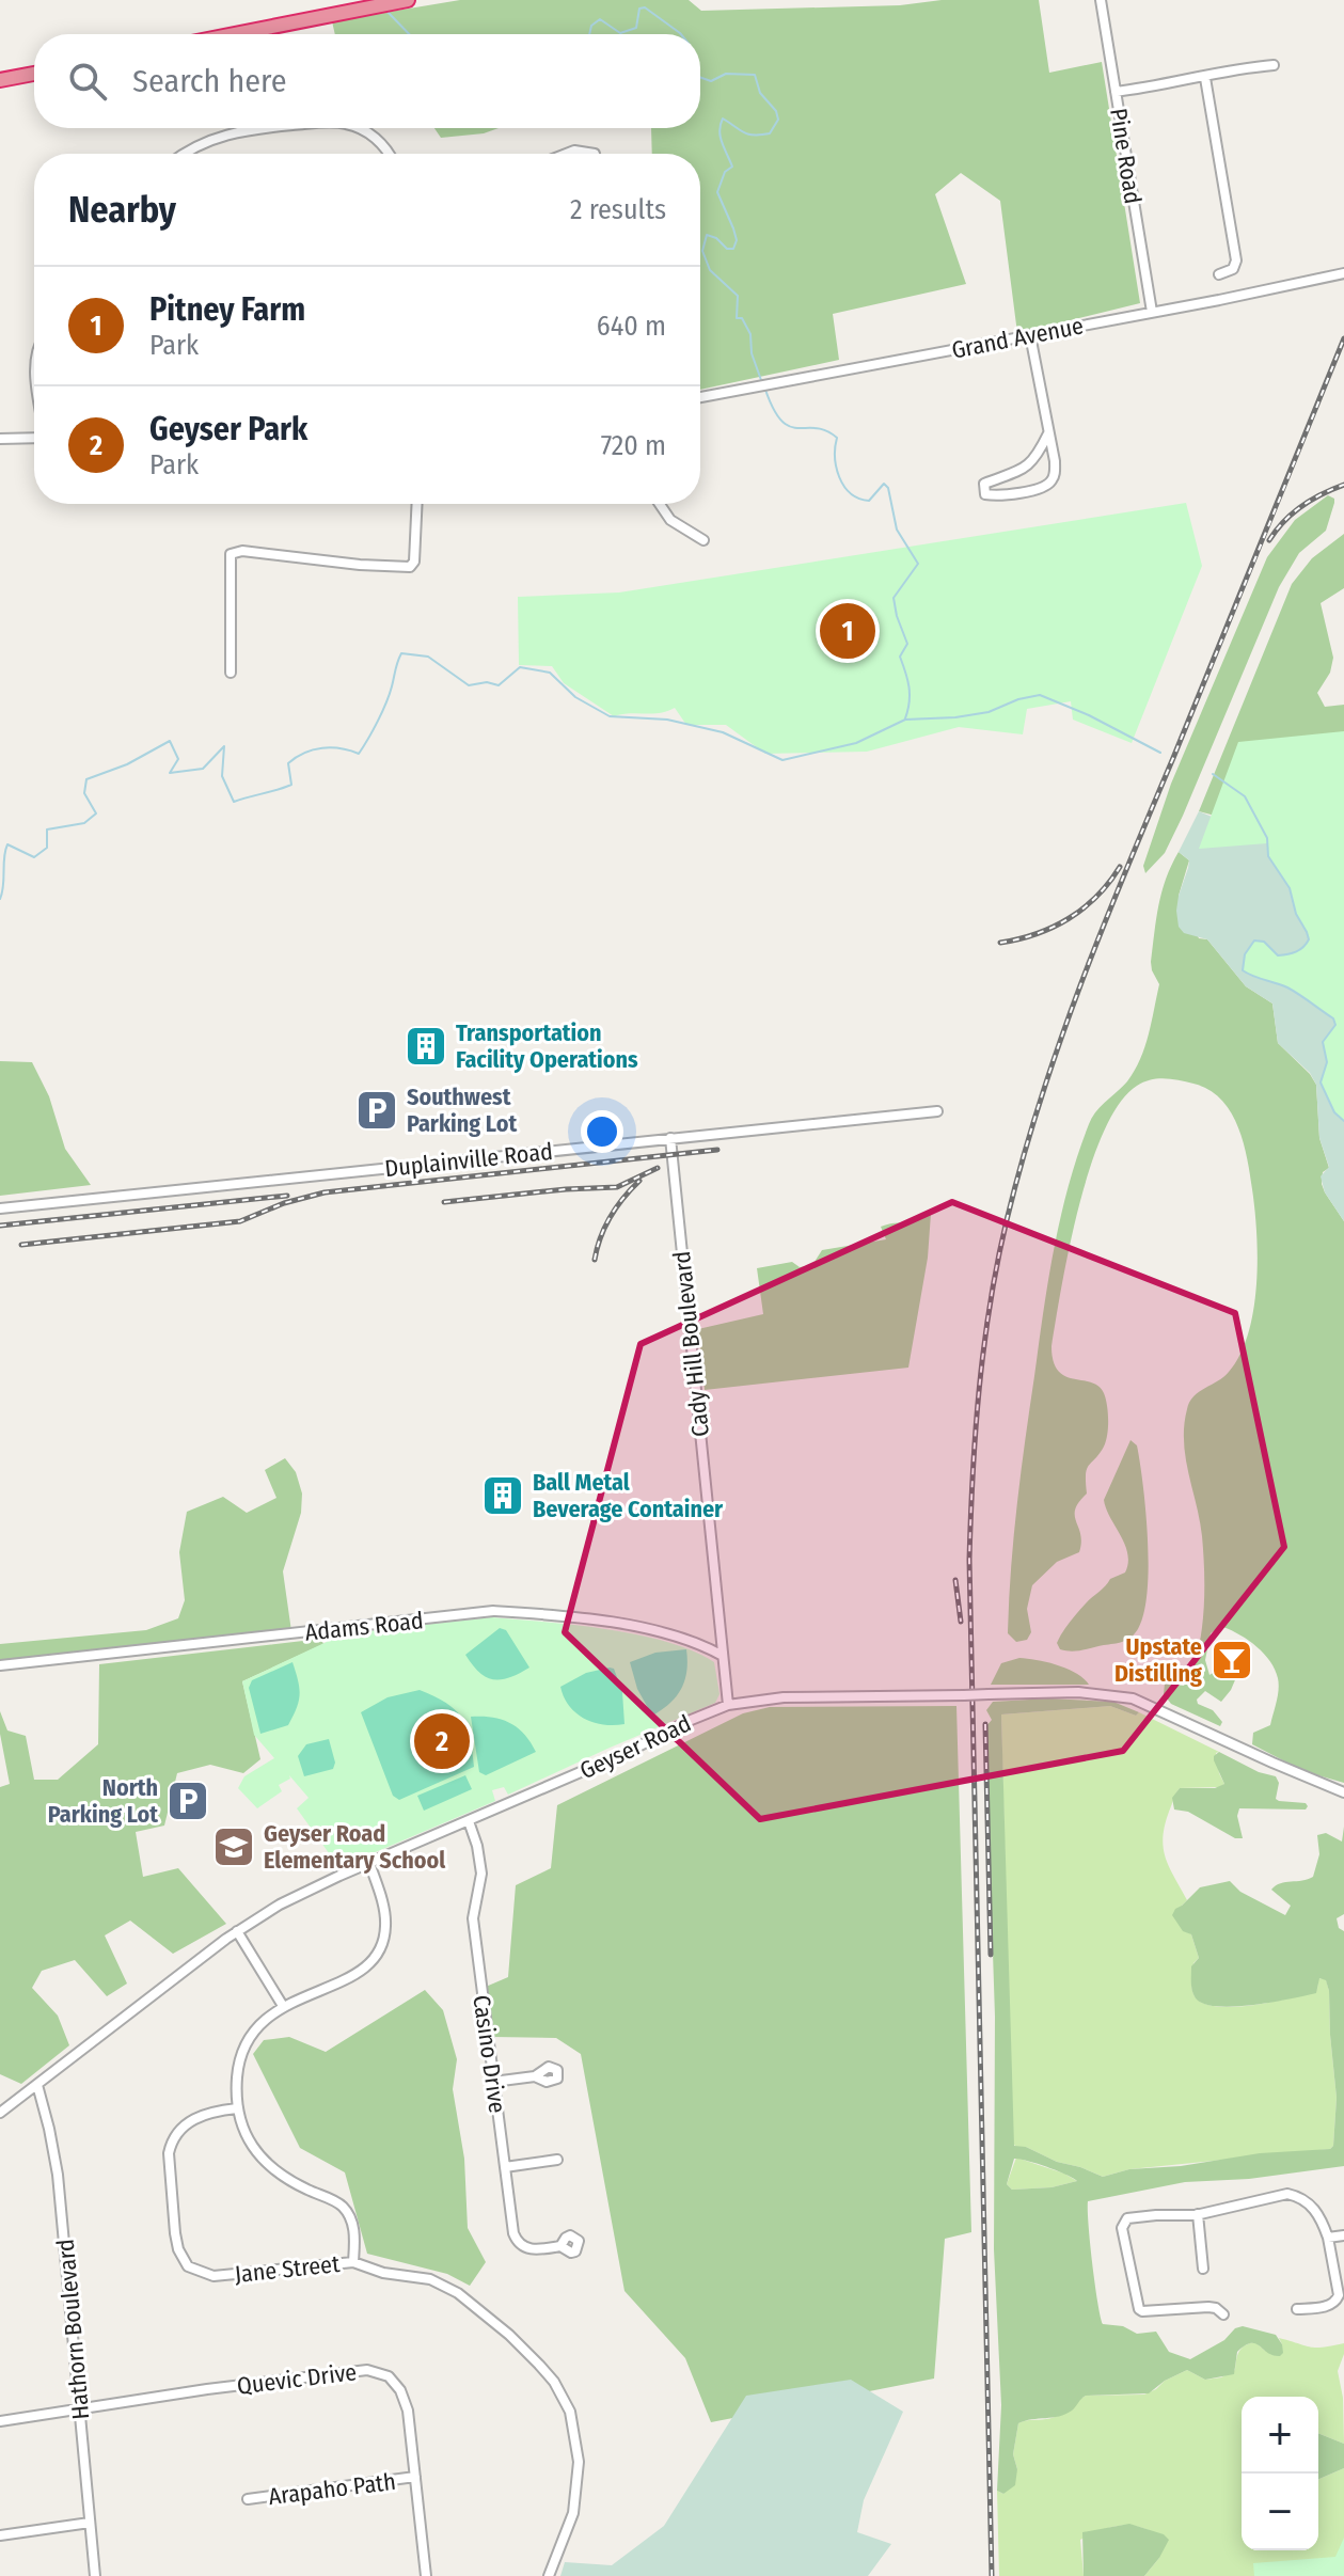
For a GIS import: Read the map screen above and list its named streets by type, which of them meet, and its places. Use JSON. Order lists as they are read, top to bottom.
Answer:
{
  "streets": {
    "street": [
      "Pine Road",
      "Grand Avenue",
      "Duplainville Road",
      "Cady Hill Boulevard",
      "Adams Road",
      "Geyser Road",
      "Casino Drive",
      "Jane Street",
      "Hathorn Boulevard",
      "Quevic Drive",
      "Arapaho Path"
    ]
  },
  "crossings": [
    ["Pine Road", "Grand Avenue"],
    ["Duplainville Road", "Cady Hill Boulevard"],
    ["Cady Hill Boulevard", "Adams Road"],
    ["Cady Hill Boulevard", "Geyser Road"],
    ["Geyser Road", "Casino Drive"],
    ["Geyser Road", "Hathorn Boulevard"],
    ["Hathorn Boulevard", "Quevic Drive"],
    ["Quevic Drive", "Arapaho Path"]
  ],
  "places": {
    "building": ["Transportation Facility Operations", "Ball Metal Beverage Container"],
    "parking": ["Southwest Parking Lot", "North Parking Lot"],
    "bar": ["Upstate Distilling"],
    "school or university": ["Geyser Road Elementary School"]
  },
  "page": {
    "search": "Search here",
    "heading": ["Nearby", "2 results"],
    "list": [
      {
        "mark": "1",
        "name": "Pitney Farm",
        "note": "Park",
        "value": "640 m"
      },
      {
        "mark": "2",
        "name": "Geyser Park",
        "note": "Park",
        "value": "720 m"
      }
    ],
    "pins": ["1", "2"],
    "map_buttons": ["+", "−"]
  }
}
